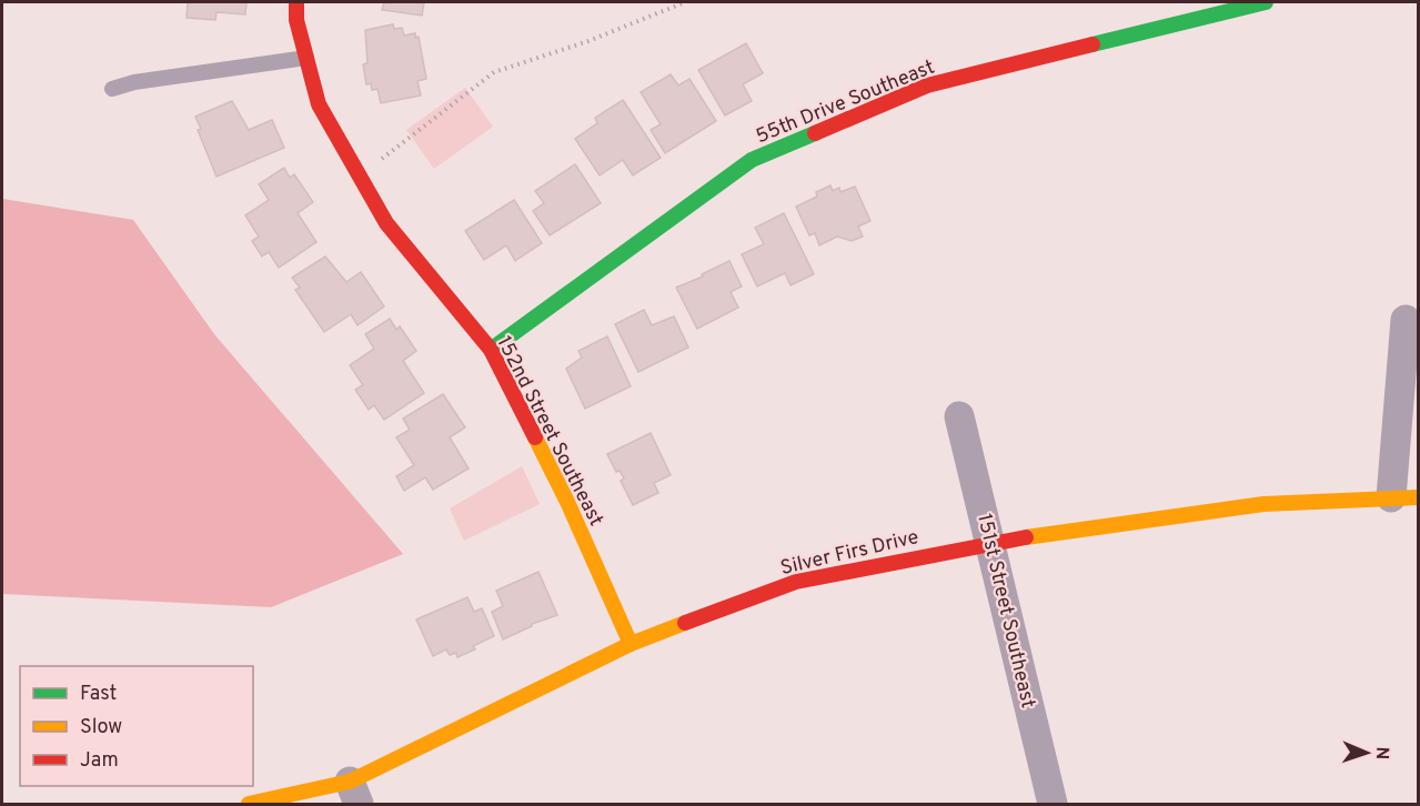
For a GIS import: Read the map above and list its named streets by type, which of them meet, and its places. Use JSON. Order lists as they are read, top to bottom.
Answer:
{
  "streets": {
    "street": [
      "55th Drive Southeast",
      "152nd Street Southeast",
      "Silver Firs Drive",
      "151st Street Southeast"
    ]
  },
  "crossings": [
    ["55th Drive Southeast", "152nd Street Southeast"],
    ["152nd Street Southeast", "Silver Firs Drive"],
    ["Silver Firs Drive", "151st Street Southeast"]
  ],
  "legend": ["Fast", "Slow", "Jam"],
  "north": "right"
}
